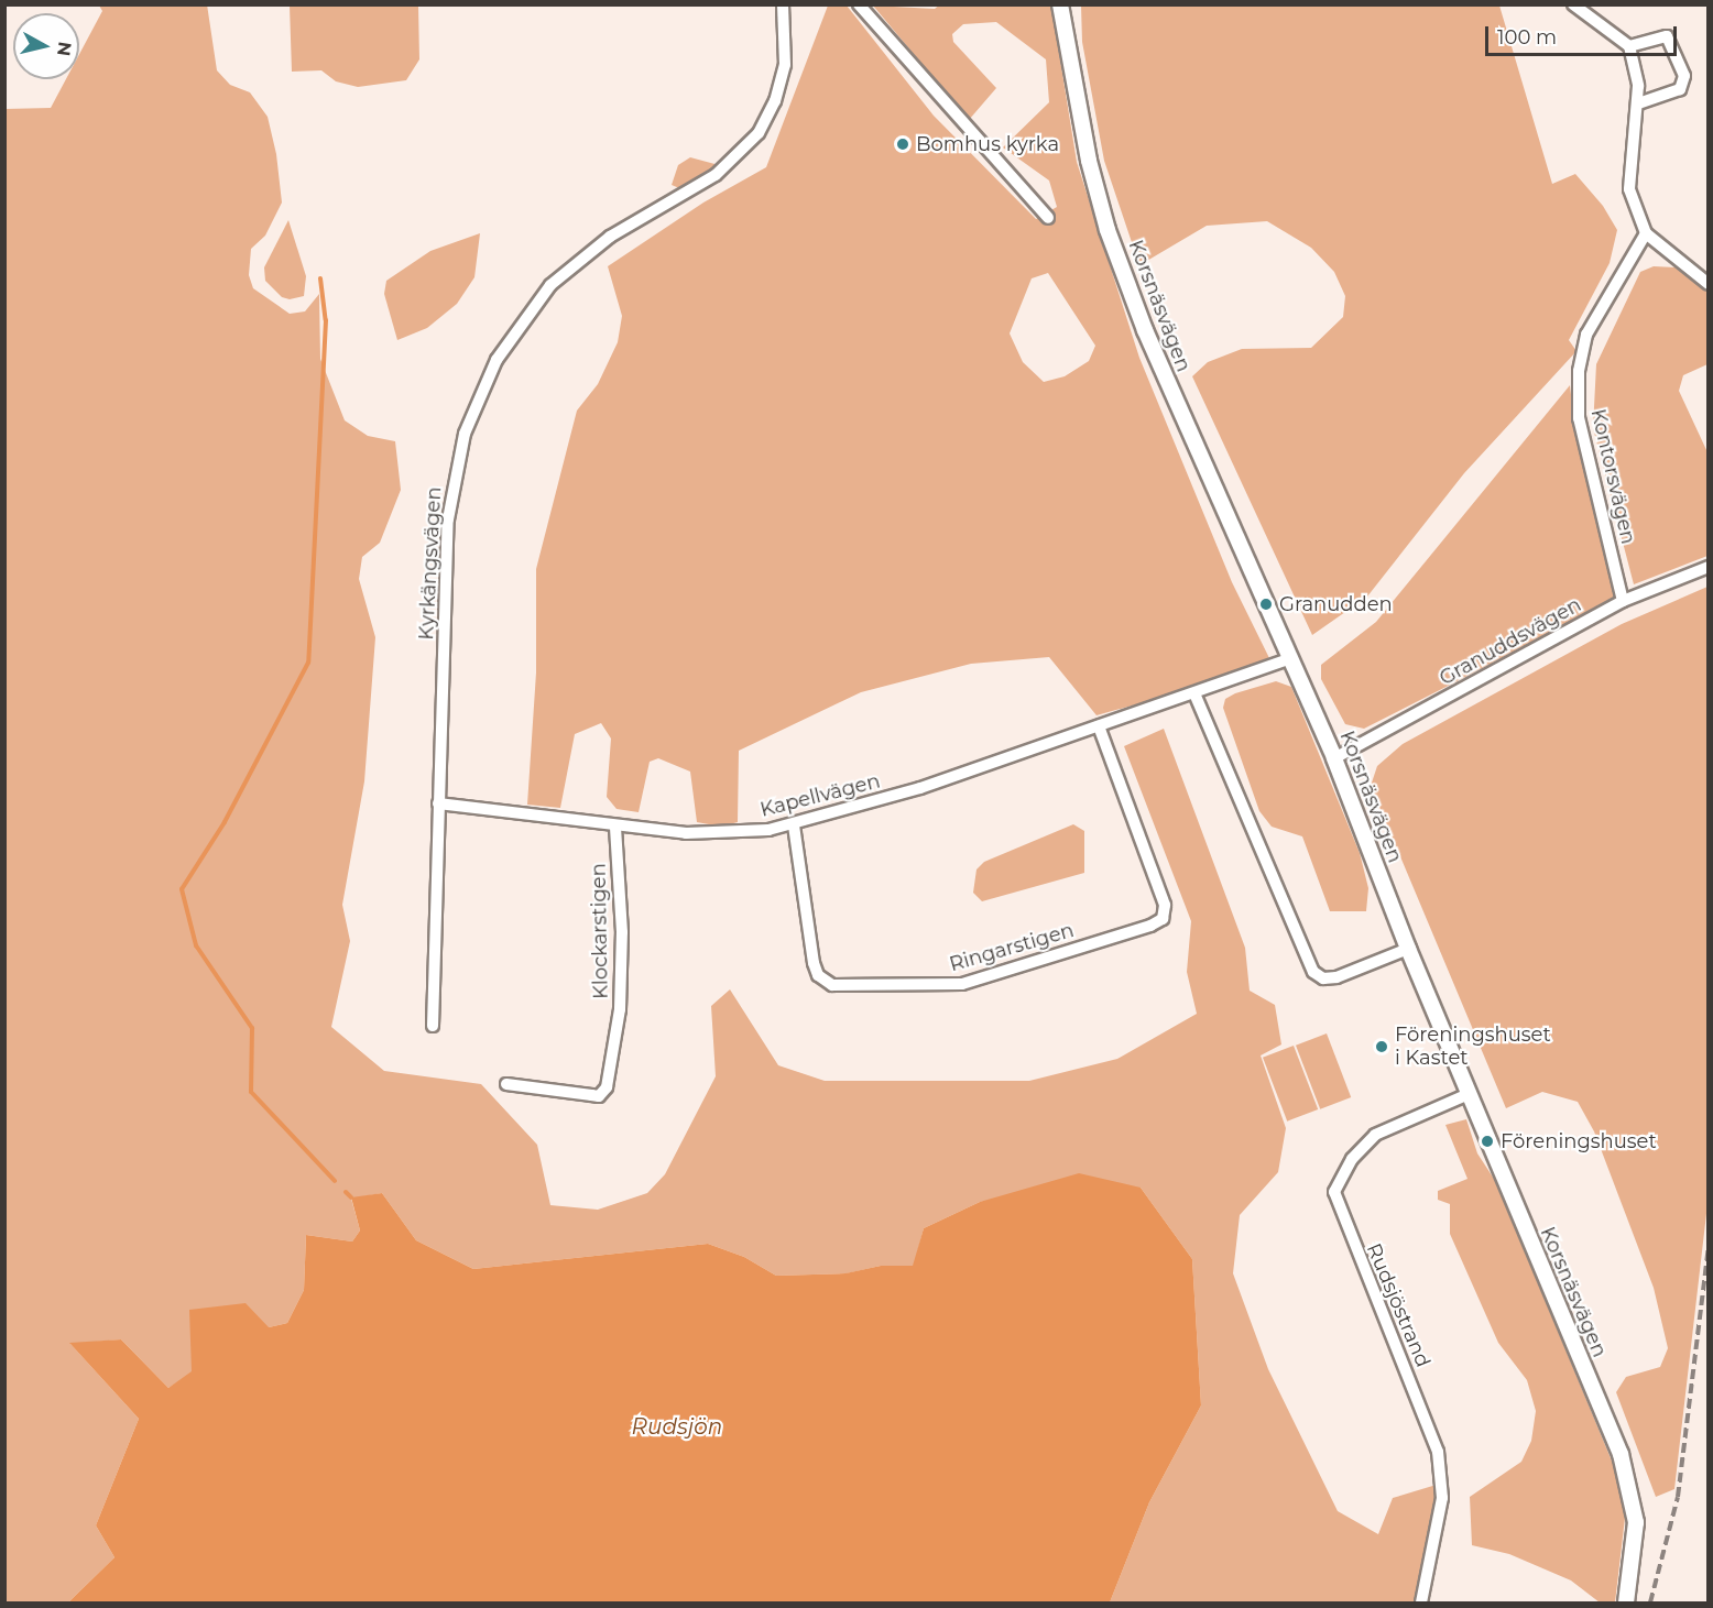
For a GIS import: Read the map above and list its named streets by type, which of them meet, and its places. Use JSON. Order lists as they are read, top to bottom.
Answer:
{
  "streets": {
    "street": [
      "Korsnäsvägen",
      "Kontorsvägen",
      "Kyrkängsvägen",
      "Granuddsvägen",
      "Kapellvägen",
      "Klockarstigen",
      "Ringarstigen",
      "Rudsjöstrand"
    ]
  },
  "crossings": [
    ["Korsnäsvägen", "Granuddsvägen"],
    ["Korsnäsvägen", "Kapellvägen"],
    ["Korsnäsvägen", "Rudsjöstrand"],
    ["Kontorsvägen", "Granuddsvägen"],
    ["Kyrkängsvägen", "Kapellvägen"],
    ["Kapellvägen", "Klockarstigen"],
    ["Kapellvägen", "Ringarstigen"]
  ],
  "water": ["Rudsjön"],
  "places": [
    "Bomhus kyrka",
    "Granudden",
    "Föreningshuset i Kastet",
    "Föreningshuset"
  ],
  "scale_bar": "100 m",
  "north": "right"
}
